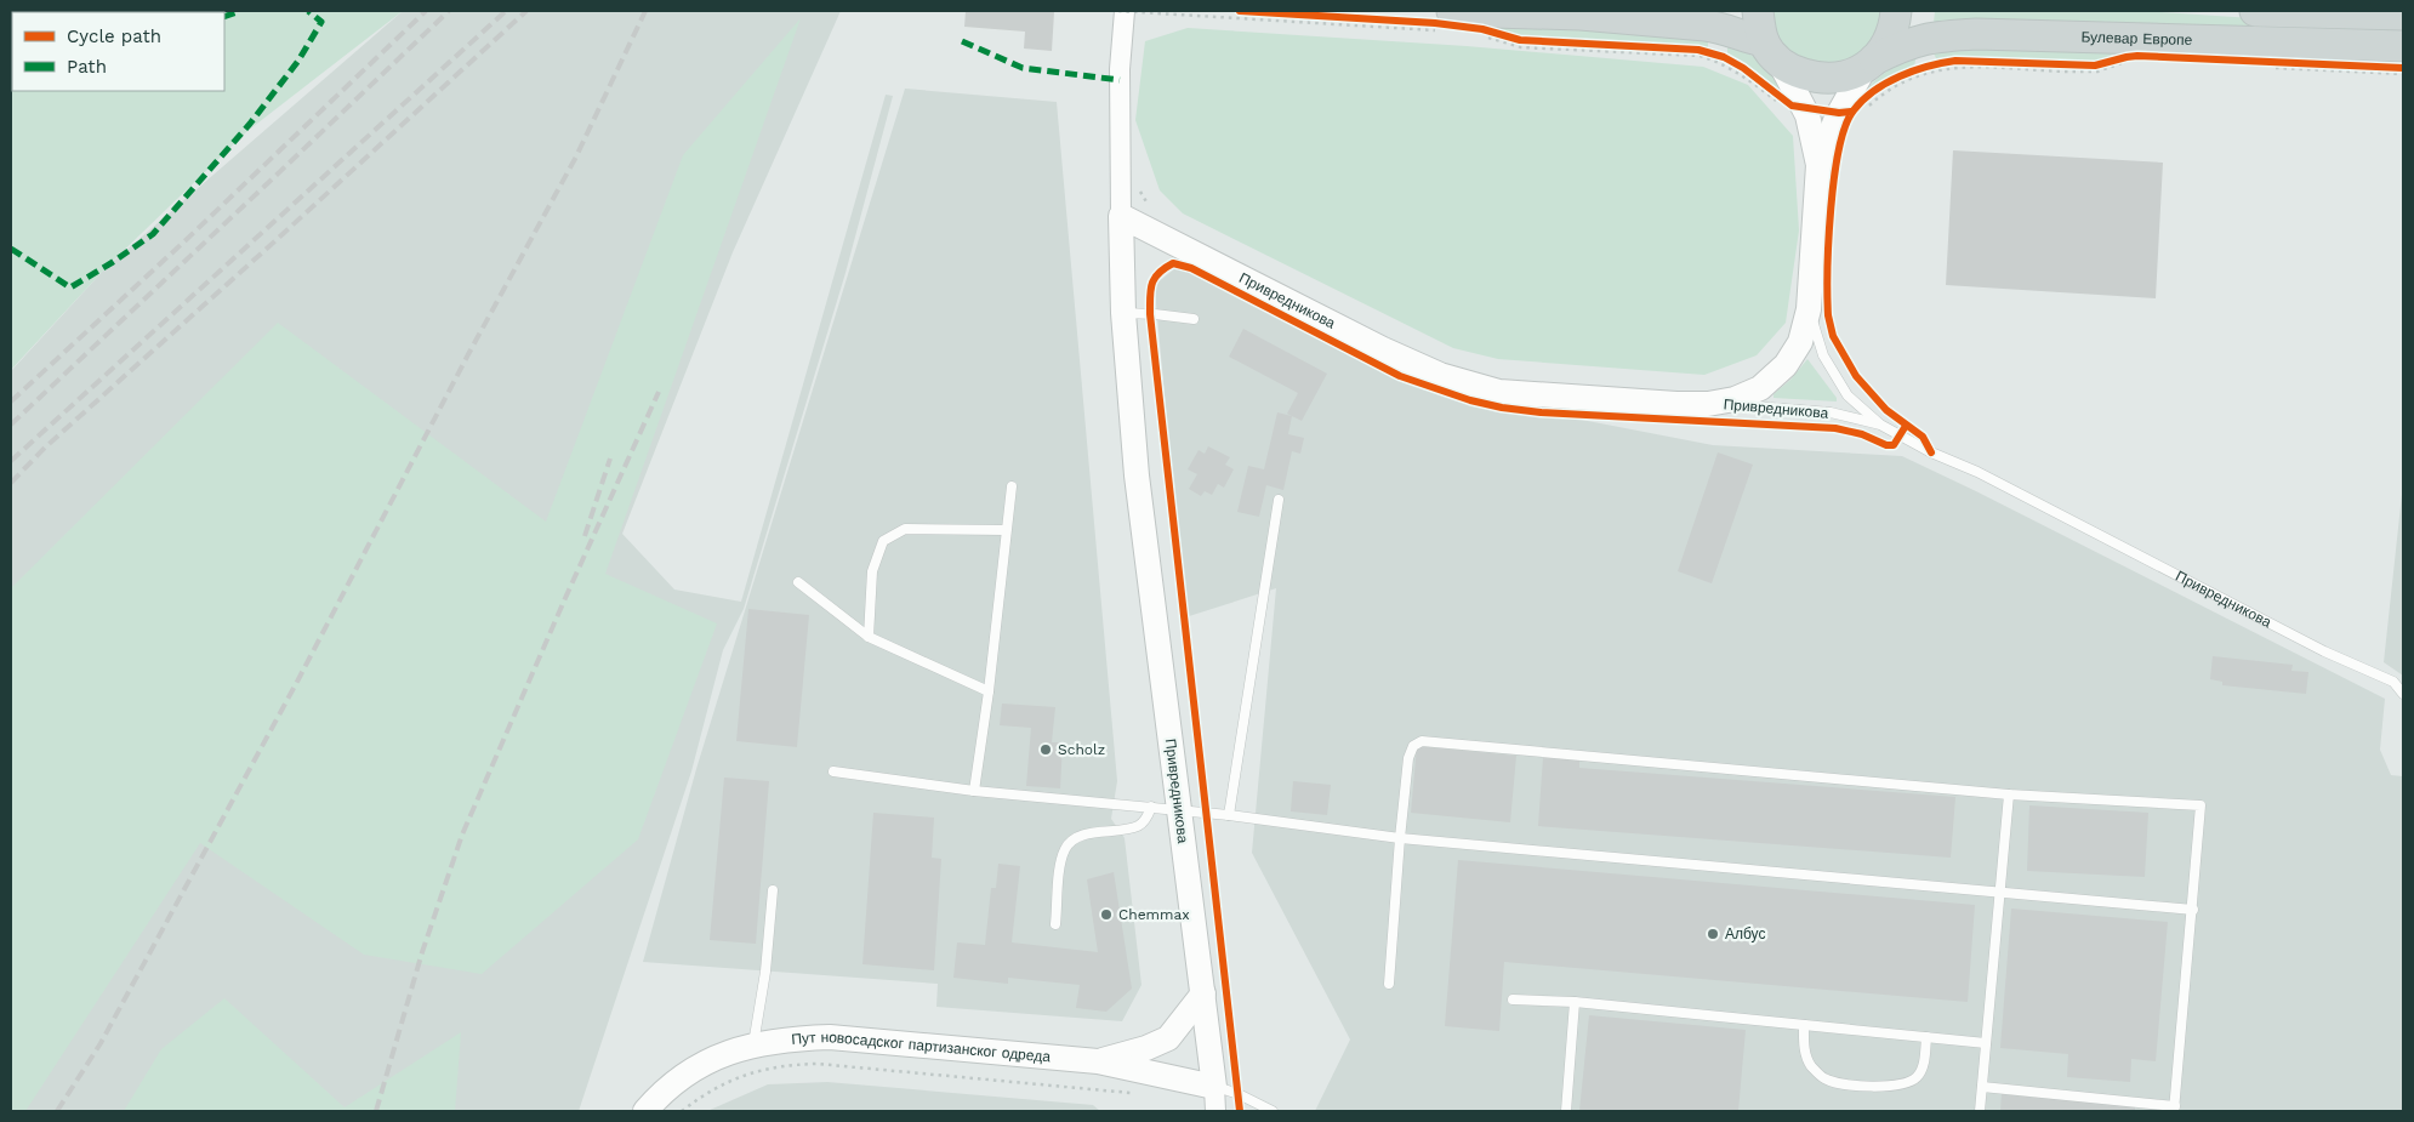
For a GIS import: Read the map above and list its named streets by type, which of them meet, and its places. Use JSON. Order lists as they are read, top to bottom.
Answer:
{
  "streets": {
    "main road": ["Булевар Европе"],
    "street": ["Привредникова", "Пут новосадског партизанског одреда"]
  },
  "crossings": [
    ["Привредникова", "Пут новосадског партизанског одреда"]
  ],
  "places": ["Scholz", "Chemmax", "Албус"],
  "legend": ["Cycle path", "Path"]
}
